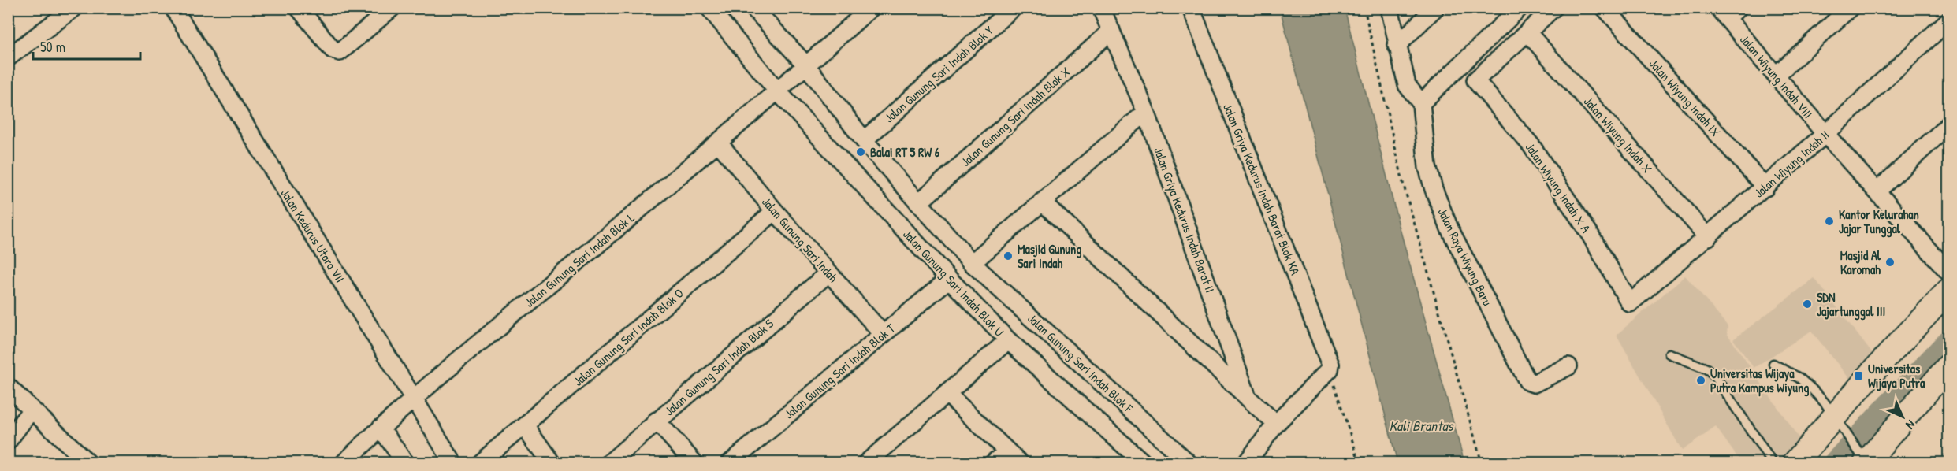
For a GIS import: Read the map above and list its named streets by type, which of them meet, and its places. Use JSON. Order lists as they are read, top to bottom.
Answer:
{
  "streets": {
    "street": [
      "Jalan Gunung Sari Indah Blok Y",
      "Jalan Wiyung Indah VIII",
      "Jalan Wiyung Indah IX",
      "Jalan Gunung Sari Indah Blok X",
      "Jalan Wiyung Indah X",
      "Jalan Wiyung Indah II",
      "Jalan Wiyung Indah X A",
      "Jalan Griya Kedurus Indah Barat Blok KA",
      "Jalan Griya Kedurus Indah Barat II",
      "Jalan Kedurus Utara VII",
      "Jalan Gunung Sari Indah",
      "Jalan Raya Wiyung Baru",
      "Jalan Gunung Sari Indah Blok L",
      "Jalan Gunung Sari Indah Blok U",
      "Jalan Gunung Sari Indah Blok O",
      "Jalan Gunung Sari Indah Blok F",
      "Jalan Gunung Sari Indah Blok S",
      "Jalan Gunung Sari Indah Blok T"
    ]
  },
  "crossings": [
    ["Jalan Gunung Sari Indah Blok Y", "Jalan Gunung Sari Indah Blok F"],
    ["Jalan Wiyung Indah VIII", "Jalan Wiyung Indah II"],
    ["Jalan Wiyung Indah IX", "Jalan Wiyung Indah II"],
    ["Jalan Gunung Sari Indah Blok X", "Jalan Griya Kedurus Indah Barat II"],
    ["Jalan Gunung Sari Indah Blok X", "Jalan Gunung Sari Indah Blok F"],
    ["Jalan Wiyung Indah X", "Jalan Wiyung Indah II"],
    ["Jalan Wiyung Indah X", "Jalan Wiyung Indah X A"],
    ["Jalan Wiyung Indah II", "Jalan Wiyung Indah X A"],
    ["Jalan Kedurus Utara VII", "Jalan Gunung Sari Indah Blok L"],
    ["Jalan Gunung Sari Indah", "Jalan Gunung Sari Indah Blok L"],
    ["Jalan Gunung Sari Indah", "Jalan Gunung Sari Indah Blok O"],
    ["Jalan Gunung Sari Indah", "Jalan Gunung Sari Indah Blok S"],
    ["Jalan Gunung Sari Indah", "Jalan Gunung Sari Indah Blok T"],
    ["Jalan Gunung Sari Indah Blok L", "Jalan Gunung Sari Indah Blok U"],
    ["Jalan Gunung Sari Indah Blok L", "Jalan Gunung Sari Indah Blok F"],
    ["Jalan Gunung Sari Indah Blok U", "Jalan Gunung Sari Indah Blok T"]
  ],
  "water": ["Kali Brantas"],
  "places": {
    "other": [
      "Balai RT 5 RW 6",
      "Kantor Kelurahan Jajar Tunggal",
      "Masjid Gunung Sari Indah",
      "Masjid Al Karomah",
      "SDN Jajartunggal III",
      "Universitas Wijaya Putra Kampus Wiyung"
    ],
    "transit": ["Universitas Wijaya Putra"]
  },
  "scale_bar": "50 m",
  "north": "bottom right"
}
